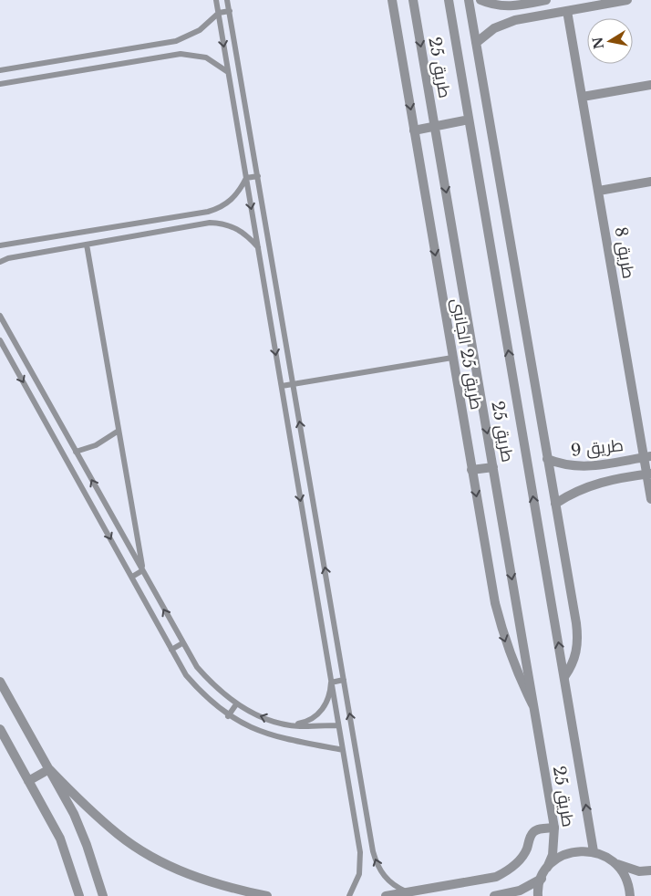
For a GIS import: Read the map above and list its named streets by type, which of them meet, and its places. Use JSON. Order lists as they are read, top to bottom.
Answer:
{
  "streets": {
    "street": [
      "طريق 25",
      "طريق 8",
      "طريق 25 الجانبى",
      "طريق 9"
    ]
  },
  "crossings": [
    ["طريق 25", "طريق 25 الجانبى"],
    ["طريق 8", "طريق 9"]
  ],
  "north": "left"
}
